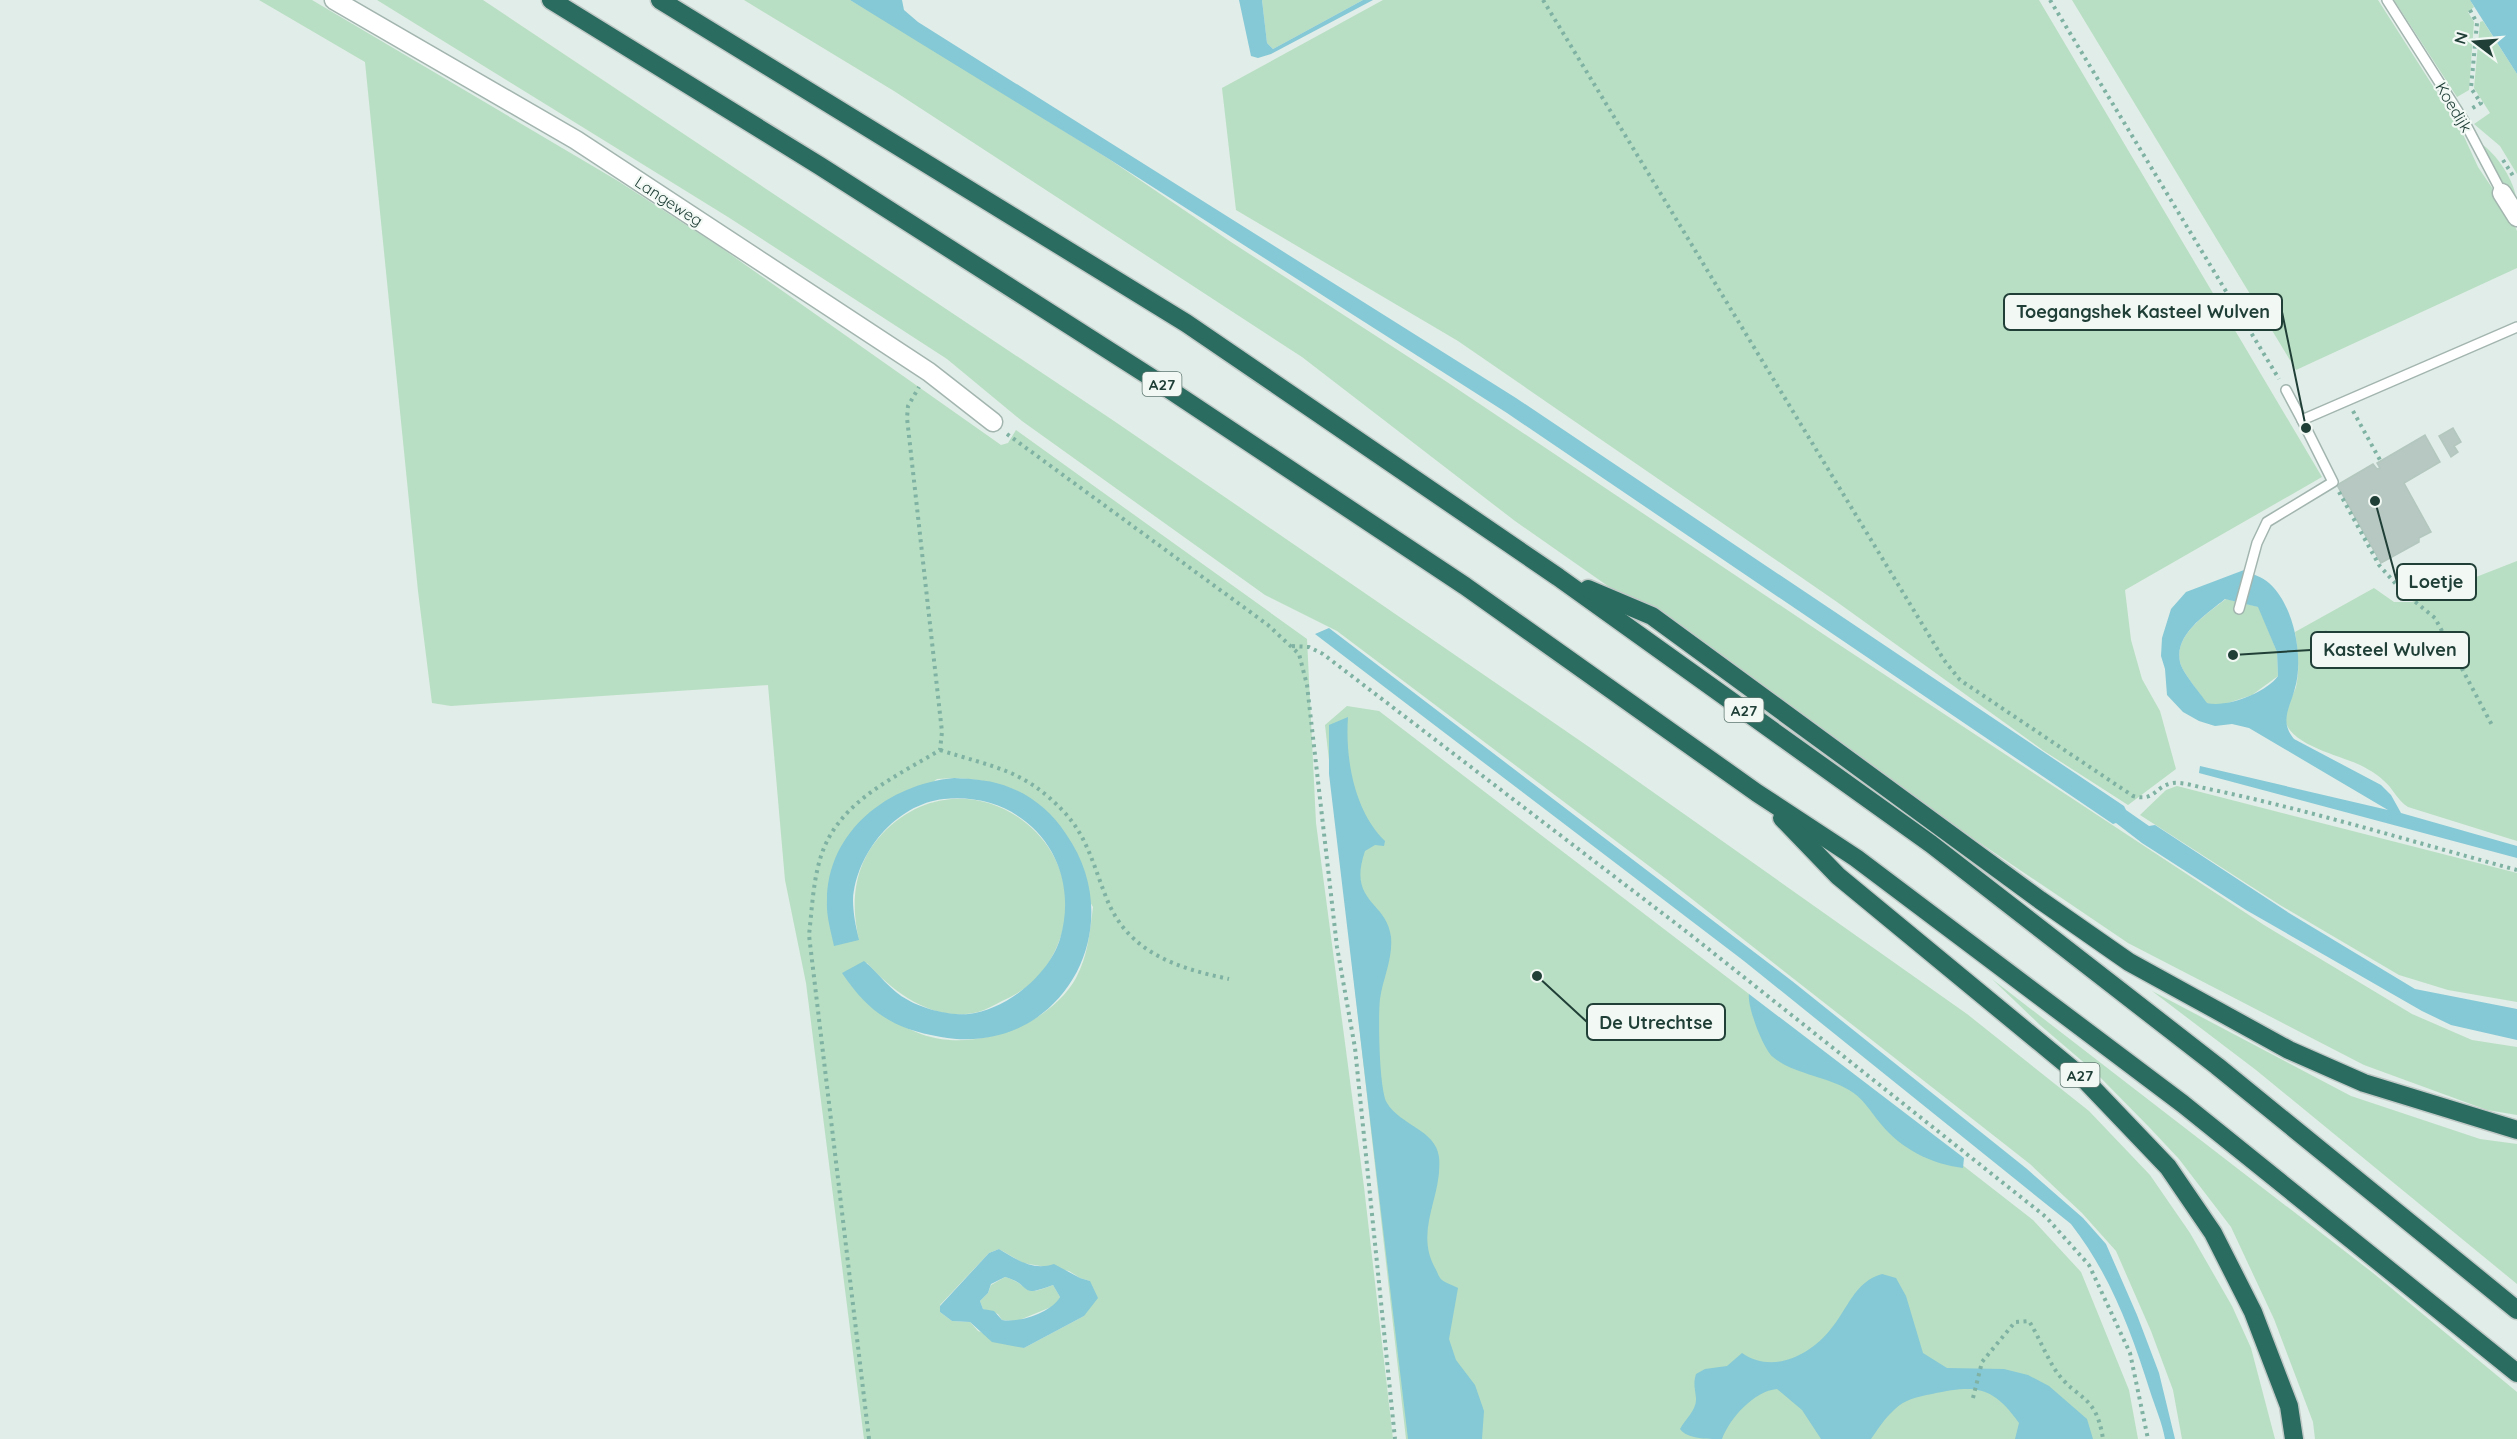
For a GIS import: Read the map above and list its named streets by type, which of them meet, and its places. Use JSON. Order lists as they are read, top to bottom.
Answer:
{
  "streets": {
    "highway": ["A27"],
    "street": ["Koedijk", "Langeweg"]
  },
  "places": [
    "Toegangshek Kasteel Wulven",
    "Loetje",
    "Kasteel Wulven",
    "De Utrechtse"
  ],
  "north": "left"
}
